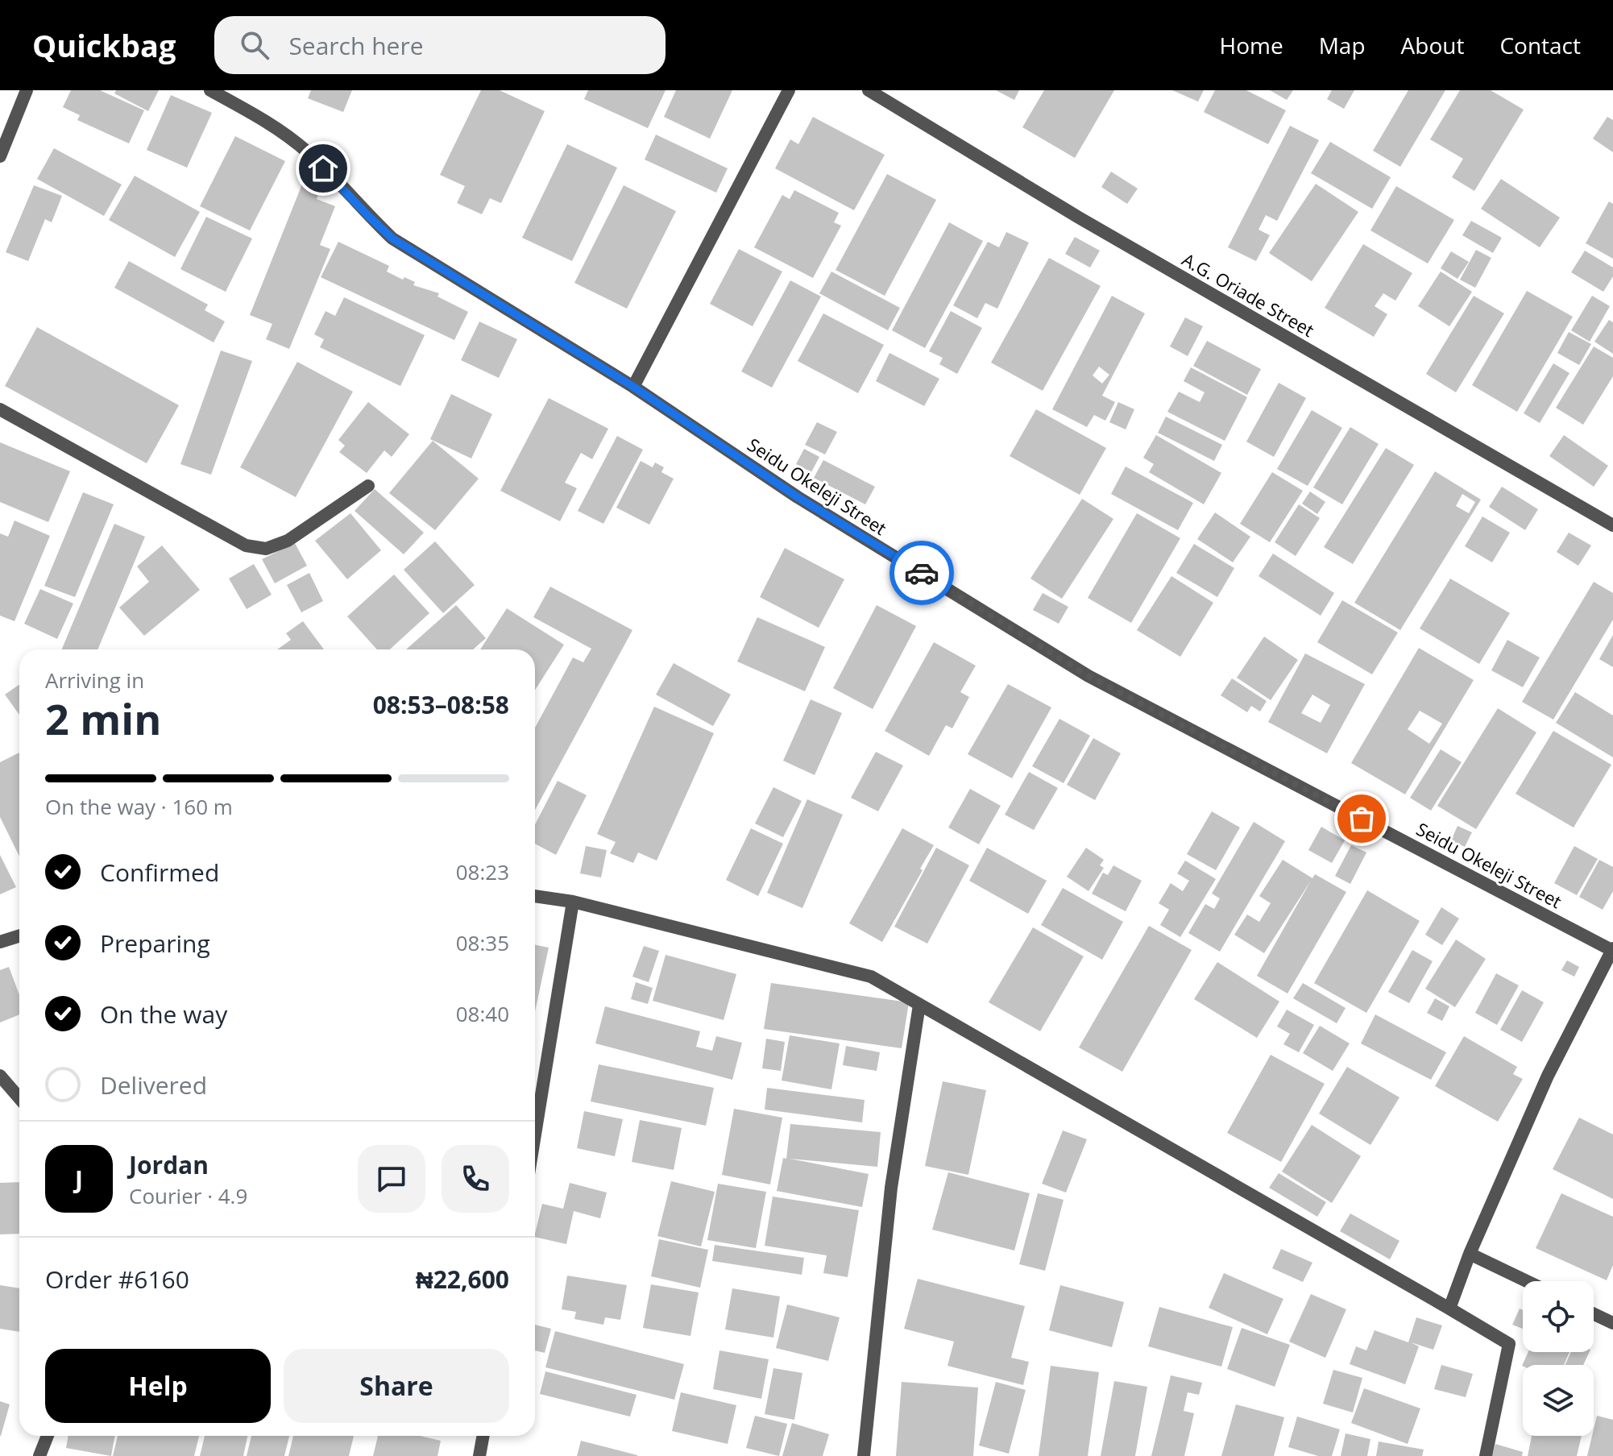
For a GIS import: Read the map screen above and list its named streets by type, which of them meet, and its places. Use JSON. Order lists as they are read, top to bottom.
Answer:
{
  "streets": {
    "street": ["A.G. Oriade Street", "Seidu Okeleji Street"]
  },
  "page": {
    "header": "Quickbag",
    "search": "Search here",
    "nav": [
      "Home",
      "Map",
      "About",
      "Contact"
    ],
    "heading": ["2 min", "Arriving in", "08:53–08:58"],
    "panel": [
      "Jordan",
      "Courier · 4.9",
      "Order #6160",
      "₦22,600"
    ],
    "bar": "On the way · 160 m",
    "list": [
      ["Confirmed", "08:23"],
      ["Preparing", "08:35"],
      ["On the way", "08:40"],
      "Delivered"
    ],
    "round": "J",
    "buttons": ["Help", "Share"]
  }
}
